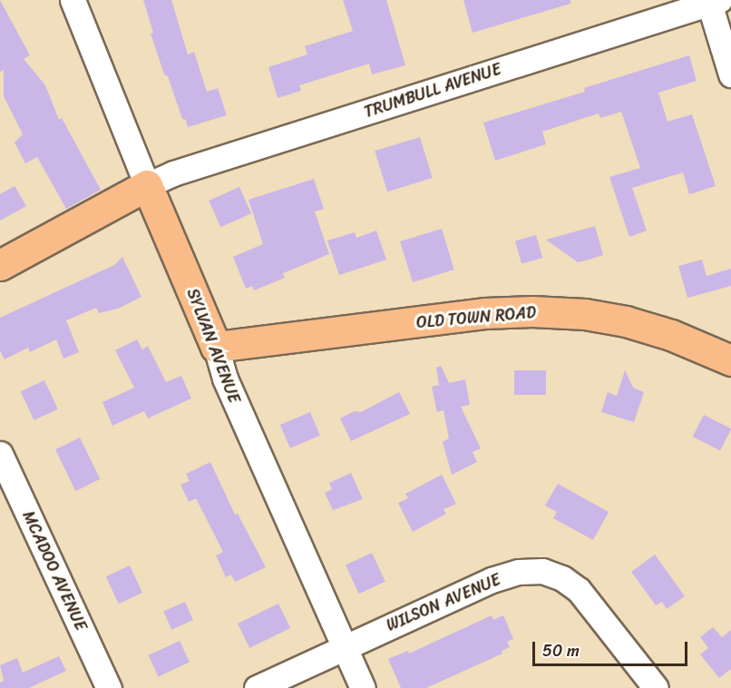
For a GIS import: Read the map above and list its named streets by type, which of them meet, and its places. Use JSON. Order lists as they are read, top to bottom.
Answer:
{
  "streets": {
    "main road": ["OLD TOWN ROAD", "SYLVAN AVENUE"],
    "street": ["TRUMBULL AVENUE", "MCADOO AVENUE", "WILSON AVENUE"]
  },
  "crossings": [
    ["TRUMBULL AVENUE", "SYLVAN AVENUE"],
    ["OLD TOWN ROAD", "SYLVAN AVENUE"],
    ["SYLVAN AVENUE", "WILSON AVENUE"]
  ],
  "scale_bar": "50 m"
}
